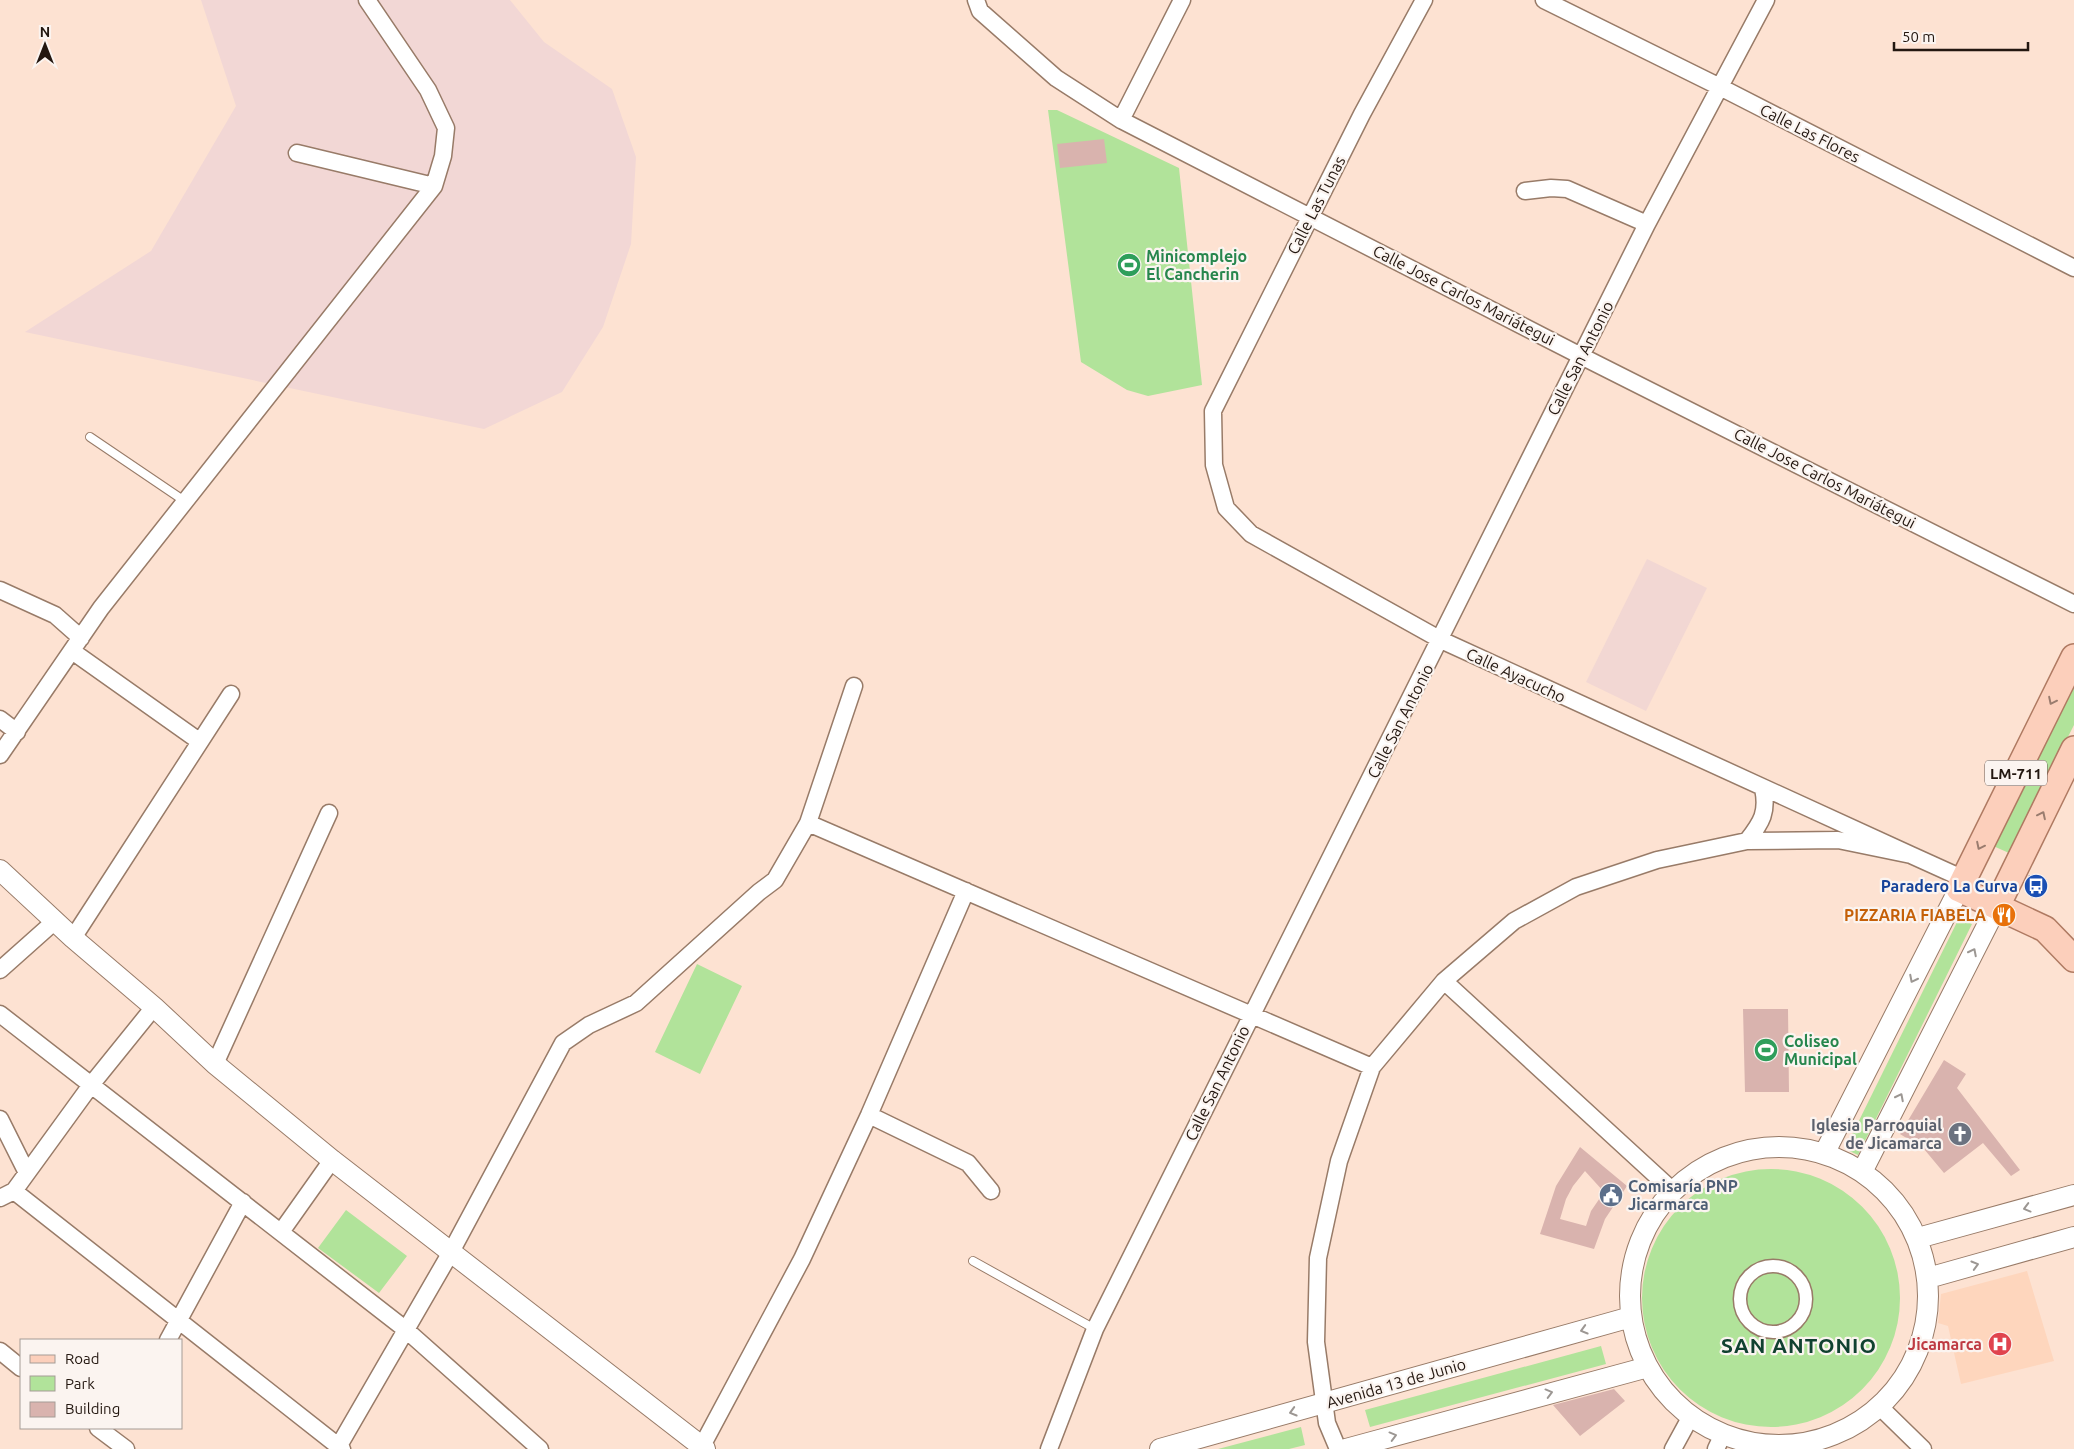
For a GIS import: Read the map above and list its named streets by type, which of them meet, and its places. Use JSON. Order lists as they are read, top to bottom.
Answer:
{
  "streets": {
    "main road": ["LM-711"],
    "street": [
      "Calle Las Flores",
      "Calle Las Tunas",
      "Calle Jose Carlos Mariátegui",
      "Calle San Antonio",
      "Calle Ayacucho",
      "Avenida 13 de Junio"
    ]
  },
  "crossings": [
    ["Calle Las Flores", "Calle San Antonio"],
    ["Calle Las Tunas", "Calle Jose Carlos Mariátegui"],
    ["Calle Las Tunas", "Calle Ayacucho"],
    ["Calle Jose Carlos Mariátegui", "Calle San Antonio"],
    ["Calle San Antonio", "Calle Ayacucho"]
  ],
  "districts": ["SAN ANTONIO"],
  "places": {
    "sports": ["Minicomplejo El Cancherin", "Coliseo Municipal"],
    "bus stop": ["Paradero La Curva"],
    "restaurant": ["PIZZARIA FIABELA"],
    "church": ["Iglesia Parroquial de Jicamarca"],
    "public building": ["Comisaría PNP Jicarmarca"],
    "hospital": ["Jicamarca"]
  },
  "legend": ["Road", "Park", "Building"],
  "scale_bar": "50 m",
  "north": "top"
}
